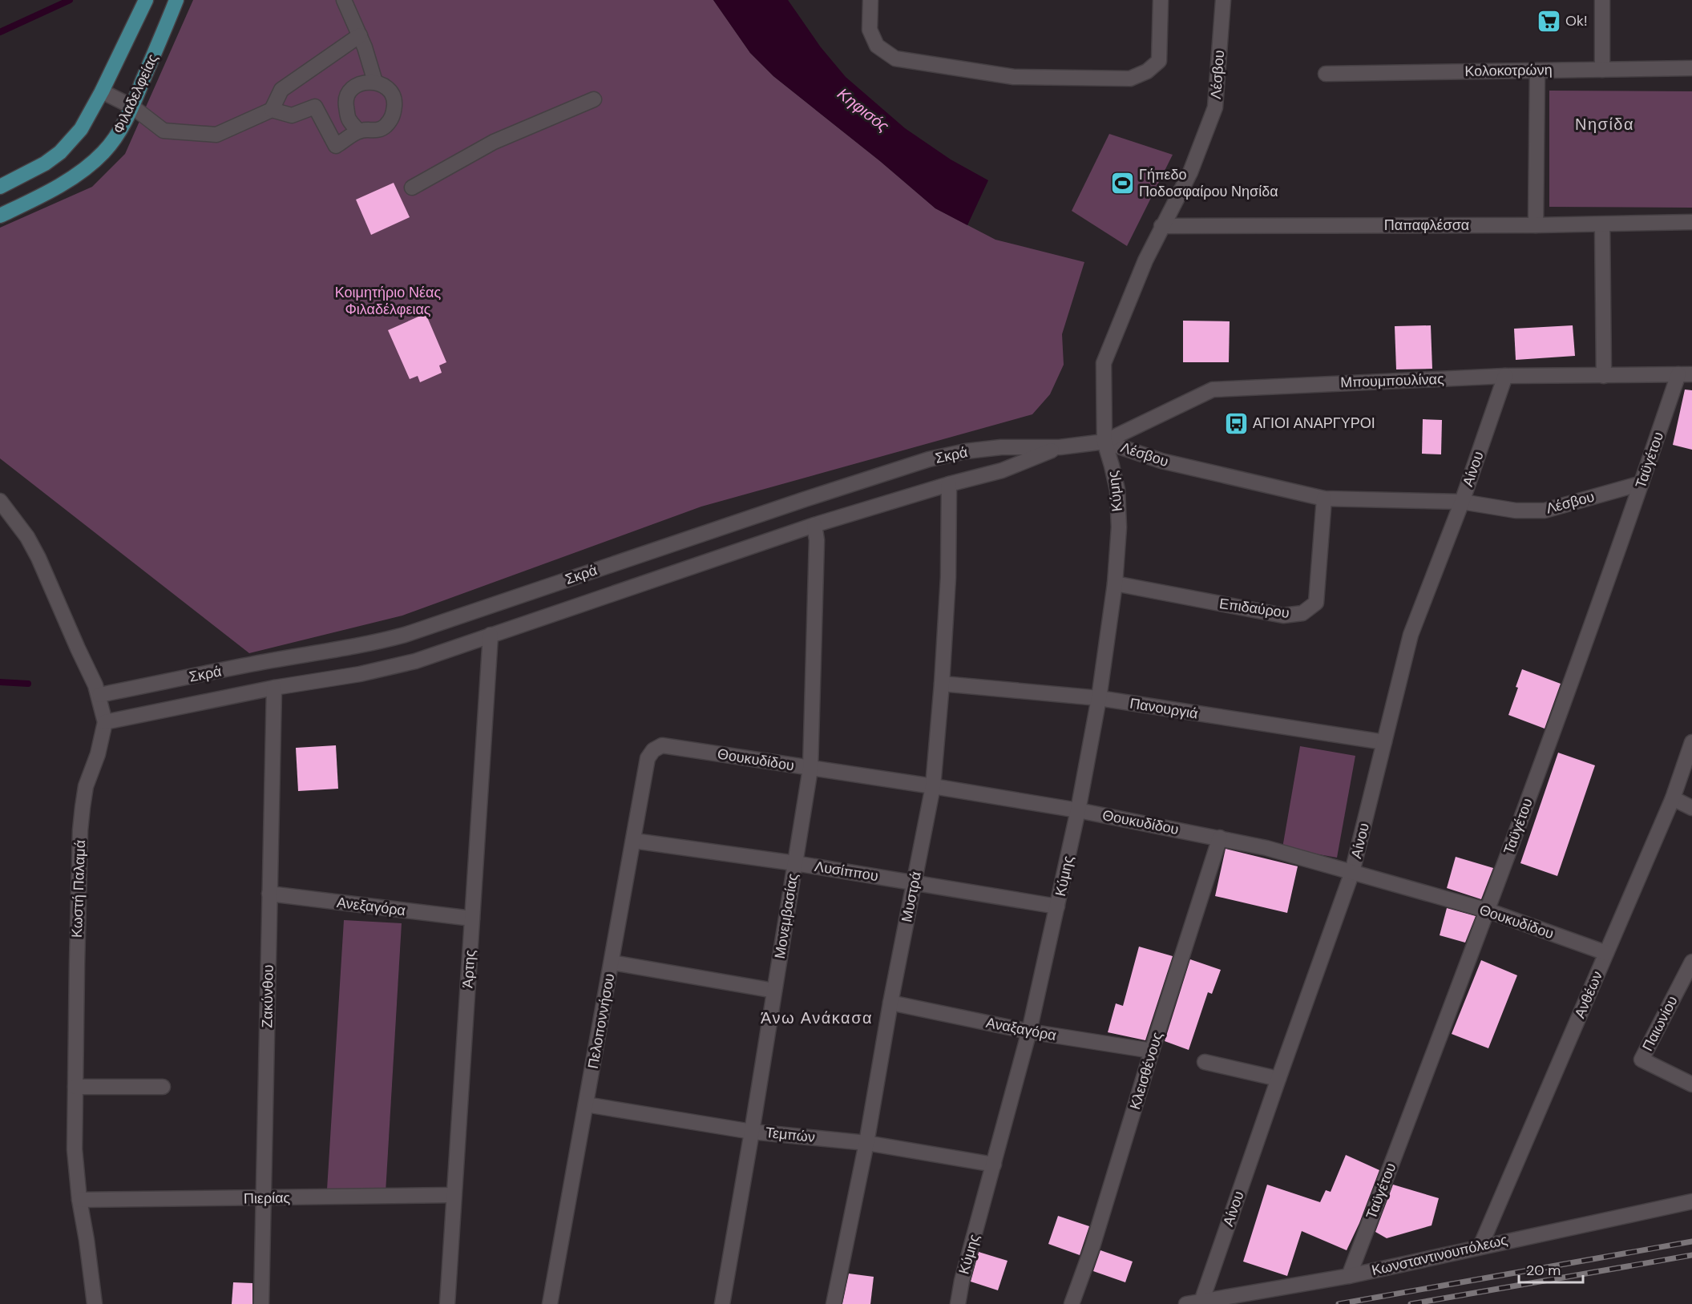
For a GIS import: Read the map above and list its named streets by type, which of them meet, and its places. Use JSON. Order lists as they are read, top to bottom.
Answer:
{
  "streets": {
    "main road": ["Φιλαδελφείας"],
    "street": [
      "Κολοκοτρώνη",
      "Λέσβου",
      "Παπαφλέσσα",
      "Μπουμπουλίνας",
      "Σκρά",
      "Ταϋγέτου",
      "Αίνου",
      "Κύμης",
      "Επιδαύρου",
      "Πανουργιά",
      "Θουκυδίδου",
      "Λυσίππου",
      "Κωστή Παλαμά",
      "Μυστρά",
      "Ανεξαγόρα",
      "Μονεμβασίας",
      "Άρτης",
      "Ανθέων",
      "Ζακύνθου",
      "Πελοποννήσου",
      "Παιωνίου",
      "Αναξαγόρα",
      "Κλεισθένους",
      "Τεμπών",
      "Πιερίας",
      "Κωνσταντινουπόλεως"
    ]
  },
  "crossings": [
    ["Λέσβου", "Παπαφλέσσα"],
    ["Λέσβου", "Μπουμπουλίνας"],
    ["Λέσβου", "Σκρά"],
    ["Λέσβου", "Ταϋγέτου"],
    ["Λέσβου", "Αίνου"],
    ["Λέσβου", "Κύμης"],
    ["Λέσβου", "Επιδαύρου"],
    ["Μπουμπουλίνας", "Σκρά"],
    ["Μπουμπουλίνας", "Ταϋγέτου"],
    ["Μπουμπουλίνας", "Αίνου"],
    ["Μπουμπουλίνας", "Κύμης"],
    ["Σκρά", "Κύμης"],
    ["Σκρά", "Κωστή Παλαμά"],
    ["Σκρά", "Μυστρά"],
    ["Σκρά", "Μονεμβασίας"],
    ["Σκρά", "Άρτης"],
    ["Σκρά", "Ζακύνθου"],
    ["Ταϋγέτου", "Θουκυδίδου"],
    ["Ταϋγέτου", "Κωνσταντινουπόλεως"],
    ["Αίνου", "Πανουργιά"],
    ["Αίνου", "Θουκυδίδου"],
    ["Αίνου", "Κωνσταντινουπόλεως"],
    ["Κύμης", "Επιδαύρου"],
    ["Κύμης", "Πανουργιά"],
    ["Κύμης", "Θουκυδίδου"],
    ["Κύμης", "Λυσίππου"],
    ["Κύμης", "Αναξαγόρα"],
    ["Κύμης", "Τεμπών"],
    ["Πανουργιά", "Μυστρά"],
    ["Θουκυδίδου", "Μυστρά"],
    ["Θουκυδίδου", "Μονεμβασίας"],
    ["Θουκυδίδου", "Ανθέων"],
    ["Θουκυδίδου", "Πελοποννήσου"],
    ["Θουκυδίδου", "Κλεισθένους"],
    ["Λυσίππου", "Μυστρά"],
    ["Λυσίππου", "Μονεμβασίας"],
    ["Λυσίππου", "Πελοποννήσου"],
    ["Κωστή Παλαμά", "Πιερίας"],
    ["Μυστρά", "Αναξαγόρα"],
    ["Μυστρά", "Τεμπών"],
    ["Ανεξαγόρα", "Άρτης"],
    ["Ανεξαγόρα", "Ζακύνθου"],
    ["Μονεμβασίας", "Τεμπών"],
    ["Άρτης", "Πιερίας"],
    ["Ανθέων", "Κωνσταντινουπόλεως"],
    ["Ζακύνθου", "Πιερίας"],
    ["Πελοποννήσου", "Τεμπών"],
    ["Αναξαγόρα", "Κλεισθένους"]
  ],
  "districts": ["Νησίδα", "Άνω Ανάκασα"],
  "water": ["Κηφισός"],
  "parks": ["Κοιμητήριο Νέας Φιλαδέλφειας"],
  "places": {
    "supermarket": ["Ok!"],
    "sports": ["Γήπεδο Ποδοσφαίρου Νησίδα"],
    "bus stop": ["ΑΓΙΟΙ ΑΝΑΡΓΥΡΟΙ"]
  },
  "scale_bar": "20 m"
}
